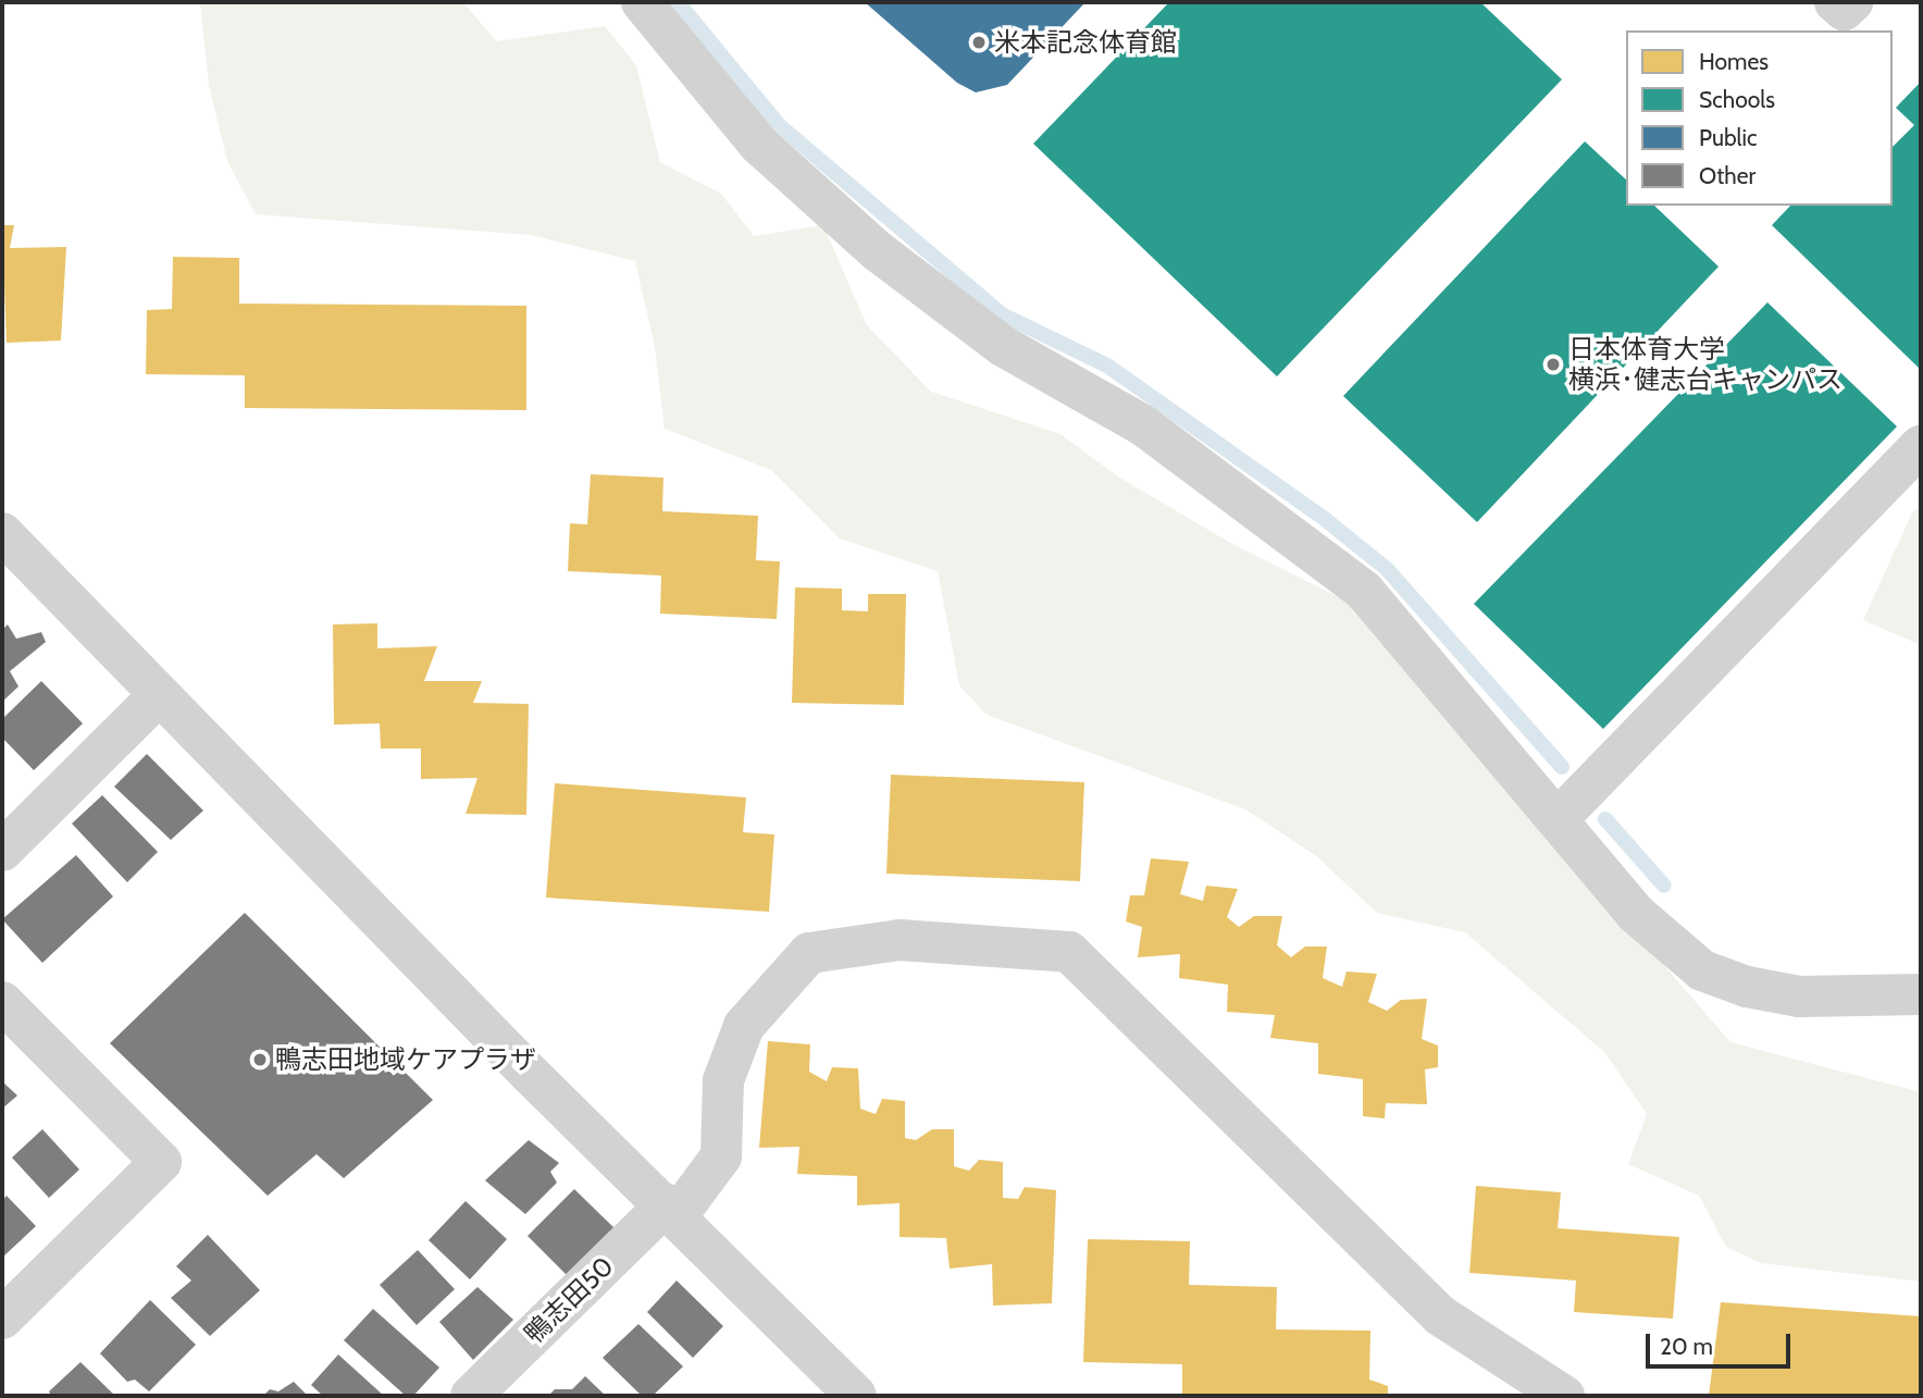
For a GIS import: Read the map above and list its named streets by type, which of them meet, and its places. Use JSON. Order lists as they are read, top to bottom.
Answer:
{
  "streets": {
    "street": ["鴨志田50"]
  },
  "places": ["米本記念体育館", "日本体育大学 横浜･健志台キャンパス", "鴨志田地域ケアプラザ"],
  "legend": [
    "Homes",
    "Schools",
    "Public",
    "Other"
  ],
  "scale_bar": "20 m"
}
